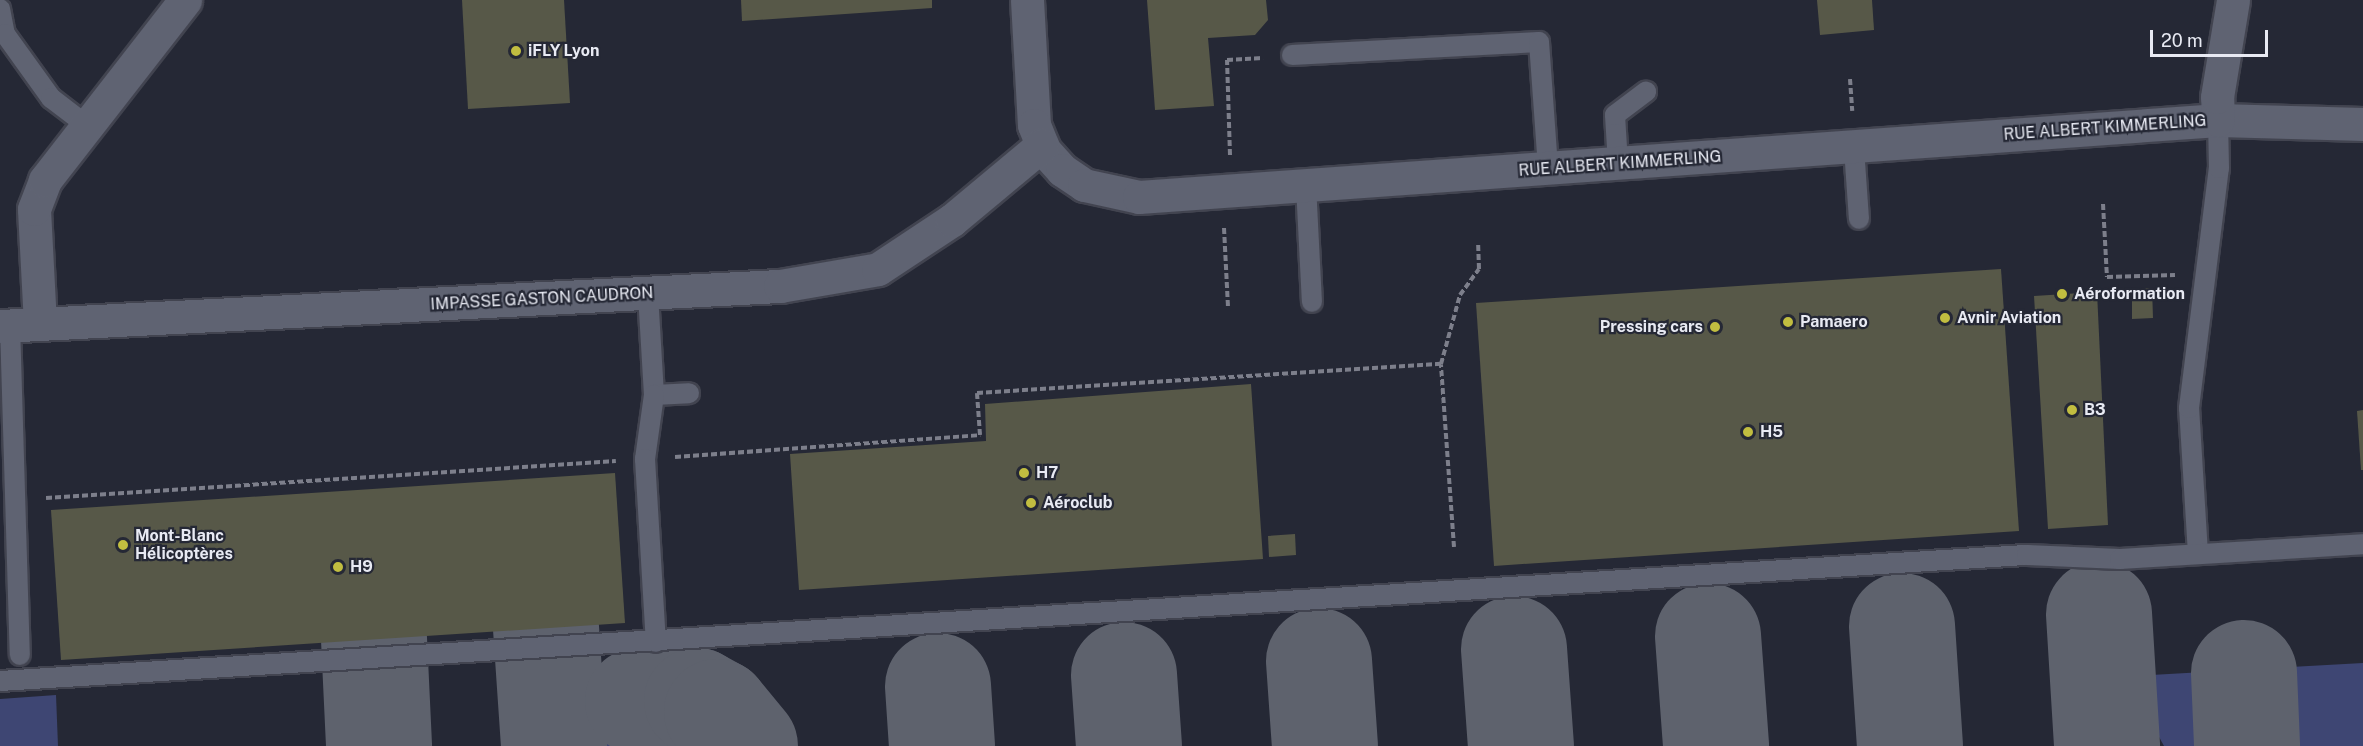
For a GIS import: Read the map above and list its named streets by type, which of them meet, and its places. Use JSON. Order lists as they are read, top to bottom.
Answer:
{
  "streets": {
    "street": ["RUE ALBERT KIMMERLING", "IMPASSE GASTON CAUDRON"]
  },
  "crossings": [
    ["RUE ALBERT KIMMERLING", "IMPASSE GASTON CAUDRON"]
  ],
  "places": [
    "iFLY Lyon",
    "Aéroformation",
    "Avnir Aviation",
    "Pamaero",
    "Pressing cars",
    "B3",
    "H5",
    "H7",
    "Aéroclub",
    "Mont-Blanc Hélicoptères",
    "H9"
  ],
  "scale_bar": "20 m"
}
